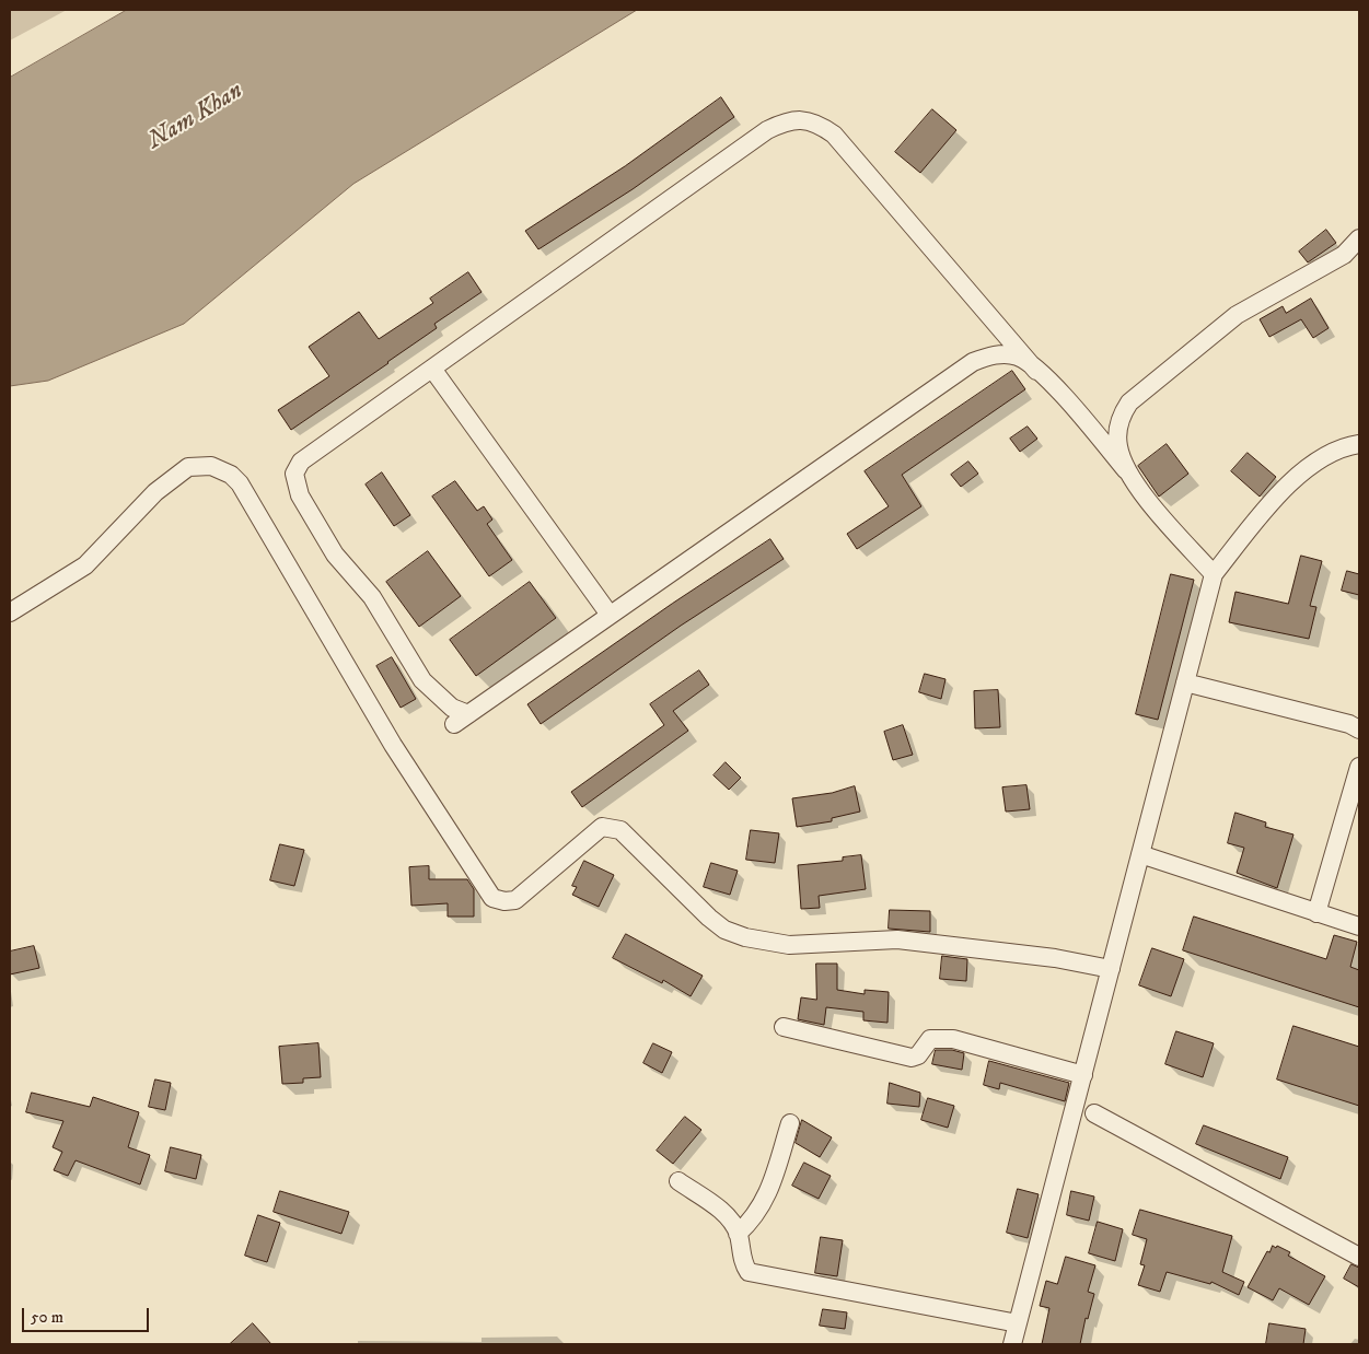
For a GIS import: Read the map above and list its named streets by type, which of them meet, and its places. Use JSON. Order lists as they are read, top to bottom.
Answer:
{
  "water": ["Nam Khan"],
  "scale_bar": "50 m"
}
